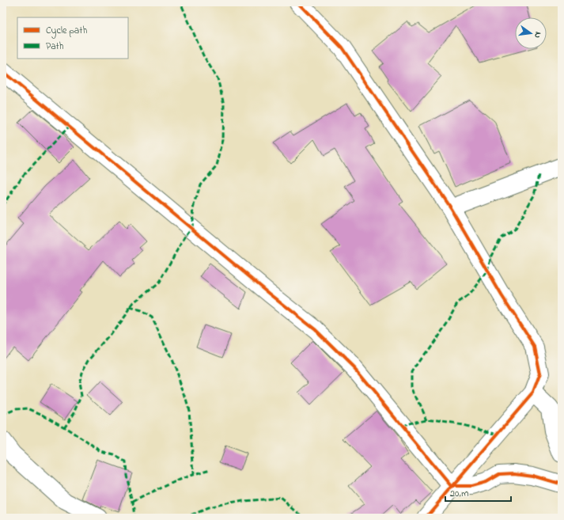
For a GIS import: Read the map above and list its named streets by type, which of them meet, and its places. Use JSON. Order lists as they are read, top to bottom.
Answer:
{
  "legend": ["Cycle path", "Path"],
  "scale_bar": "20 m",
  "north": "right"
}
